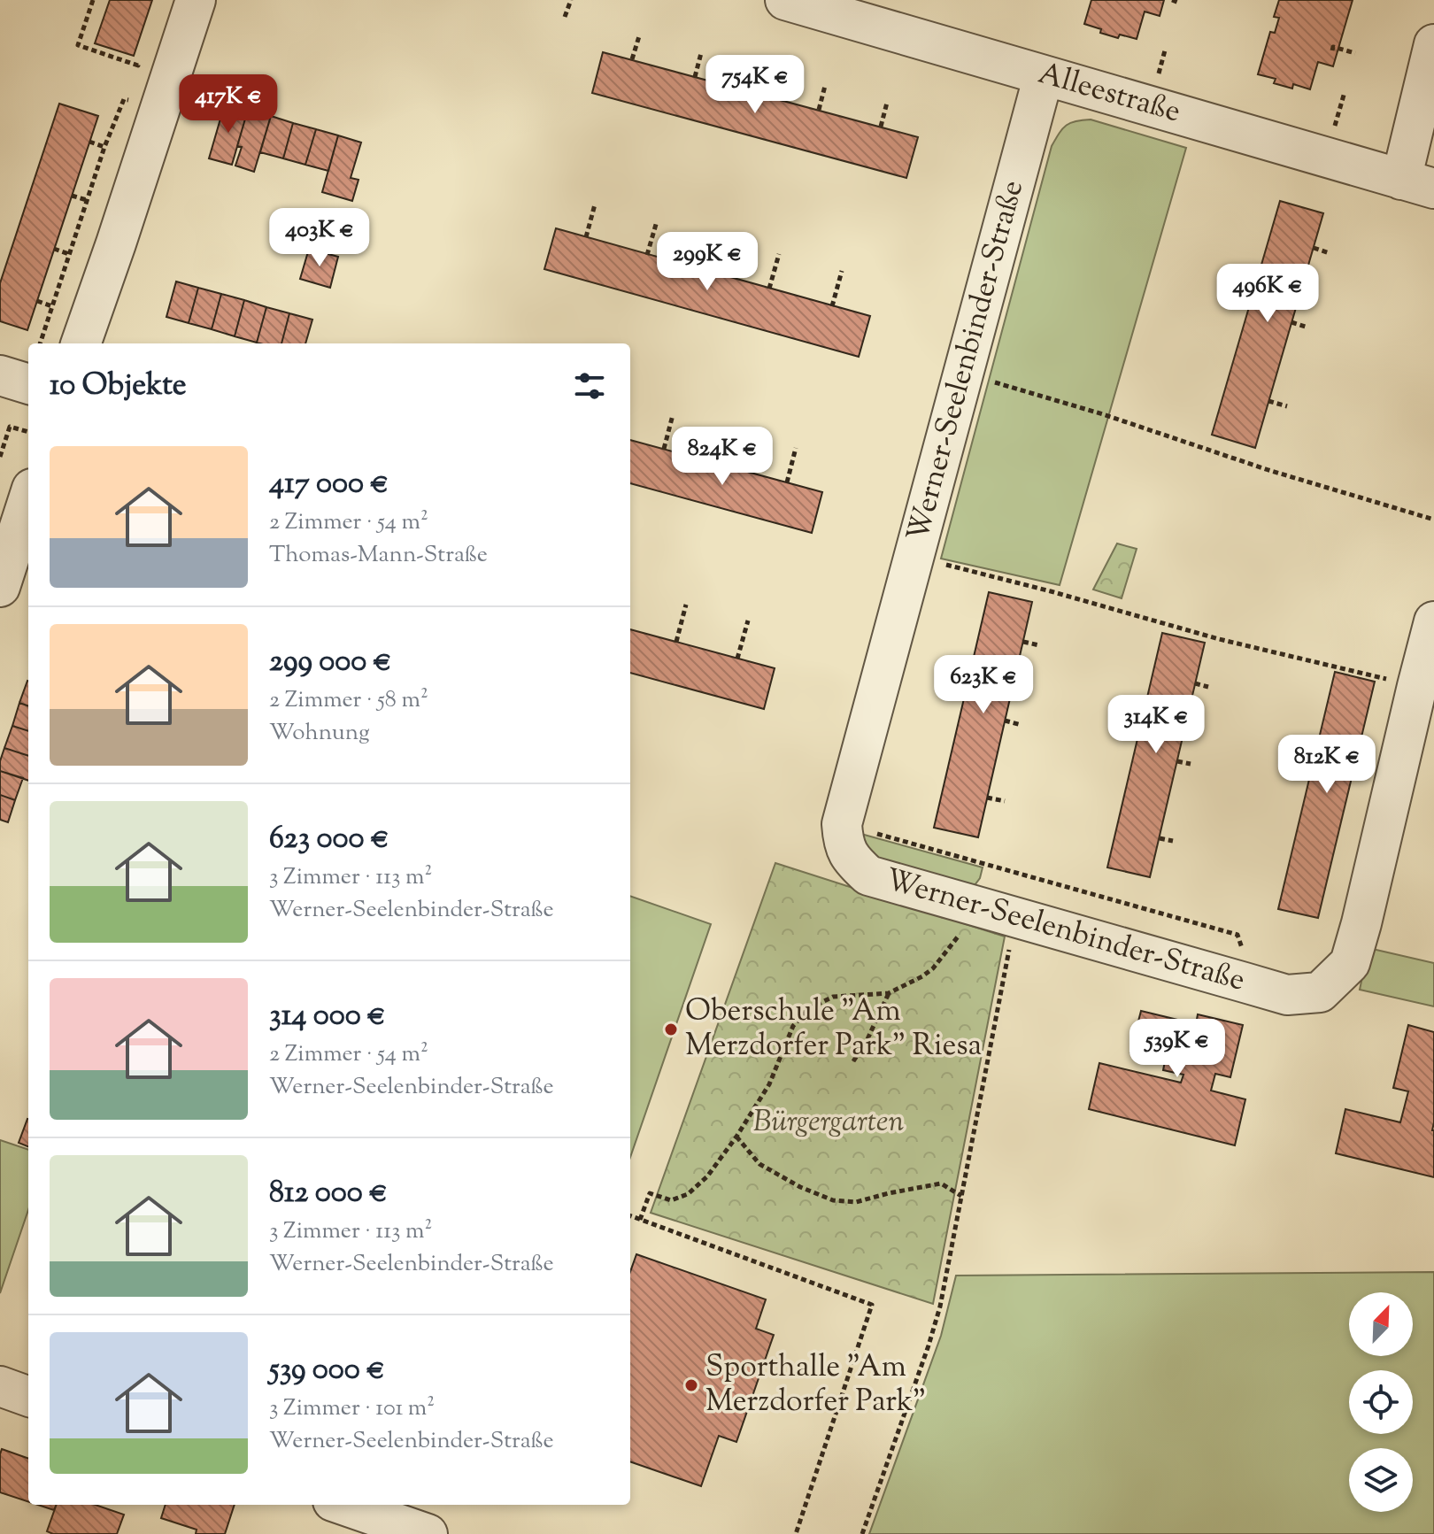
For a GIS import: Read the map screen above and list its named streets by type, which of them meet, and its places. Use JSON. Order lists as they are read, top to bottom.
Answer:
{
  "streets": {
    "street": ["Alleestraße", "Werner-Seelenbinder-Straße"]
  },
  "crossings": [
    ["Alleestraße", "Werner-Seelenbinder-Straße"]
  ],
  "parks": ["Bürgergarten"],
  "places": ["Oberschule \"Am Merzdorfer Park\" Riesa", "Sporthalle \"Am Merzdorfer Park\""],
  "north": "top right",
  "page": {
    "price": [
      "754K €",
      "417K €",
      "403K €",
      "299K €",
      "496K €",
      "824K €",
      "623K €",
      "314K €",
      "812K €",
      "539K €"
    ],
    "heading": "10 Objekte",
    "list": [
      {
        "name": "417 000 €",
        "note": "2 Zimmer · 54 m² · Thomas-Mann-Straße"
      },
      {
        "name": "299 000 €",
        "note": "2 Zimmer · 58 m² · Wohnung"
      },
      {
        "name": "623 000 €",
        "note": "3 Zimmer · 113 m² · Werner-Seelenbinder-Straße"
      },
      {
        "name": "314 000 €",
        "note": "2 Zimmer · 54 m² · Werner-Seelenbinder-Straße"
      },
      {
        "name": "812 000 €",
        "note": "3 Zimmer · 113 m² · Werner-Seelenbinder-Straße"
      },
      {
        "name": "539 000 €",
        "note": "3 Zimmer · 101 m² · Werner-Seelenbinder-Straße"
      }
    ]
  }
}
